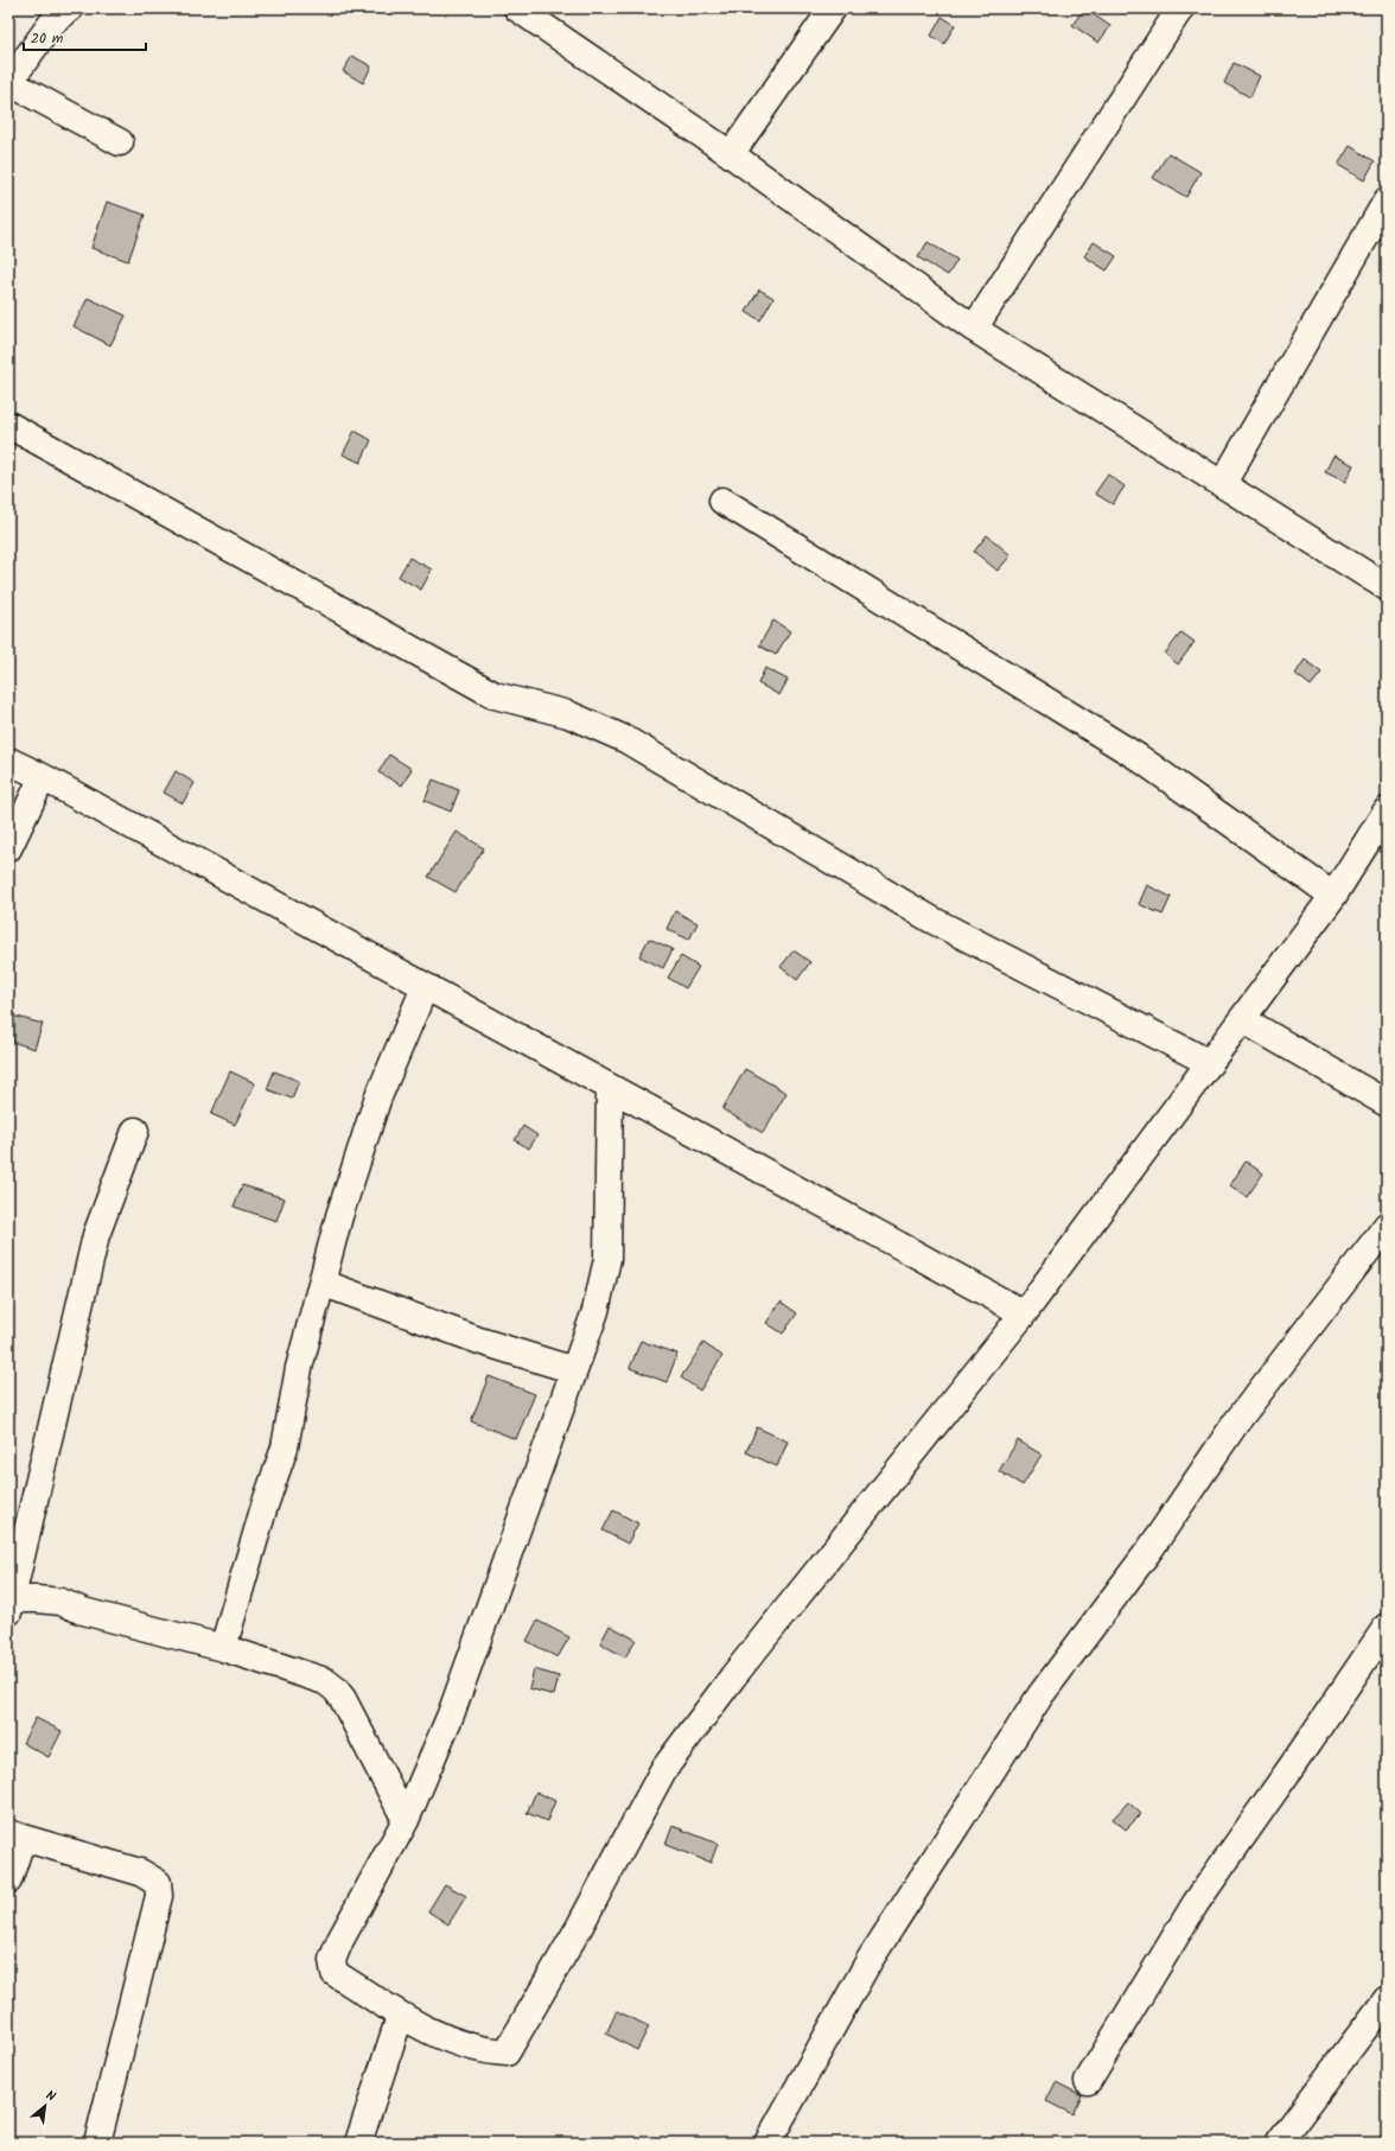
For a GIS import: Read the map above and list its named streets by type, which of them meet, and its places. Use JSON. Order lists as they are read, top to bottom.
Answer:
{
  "scale_bar": "20 m",
  "north": "top right"
}
